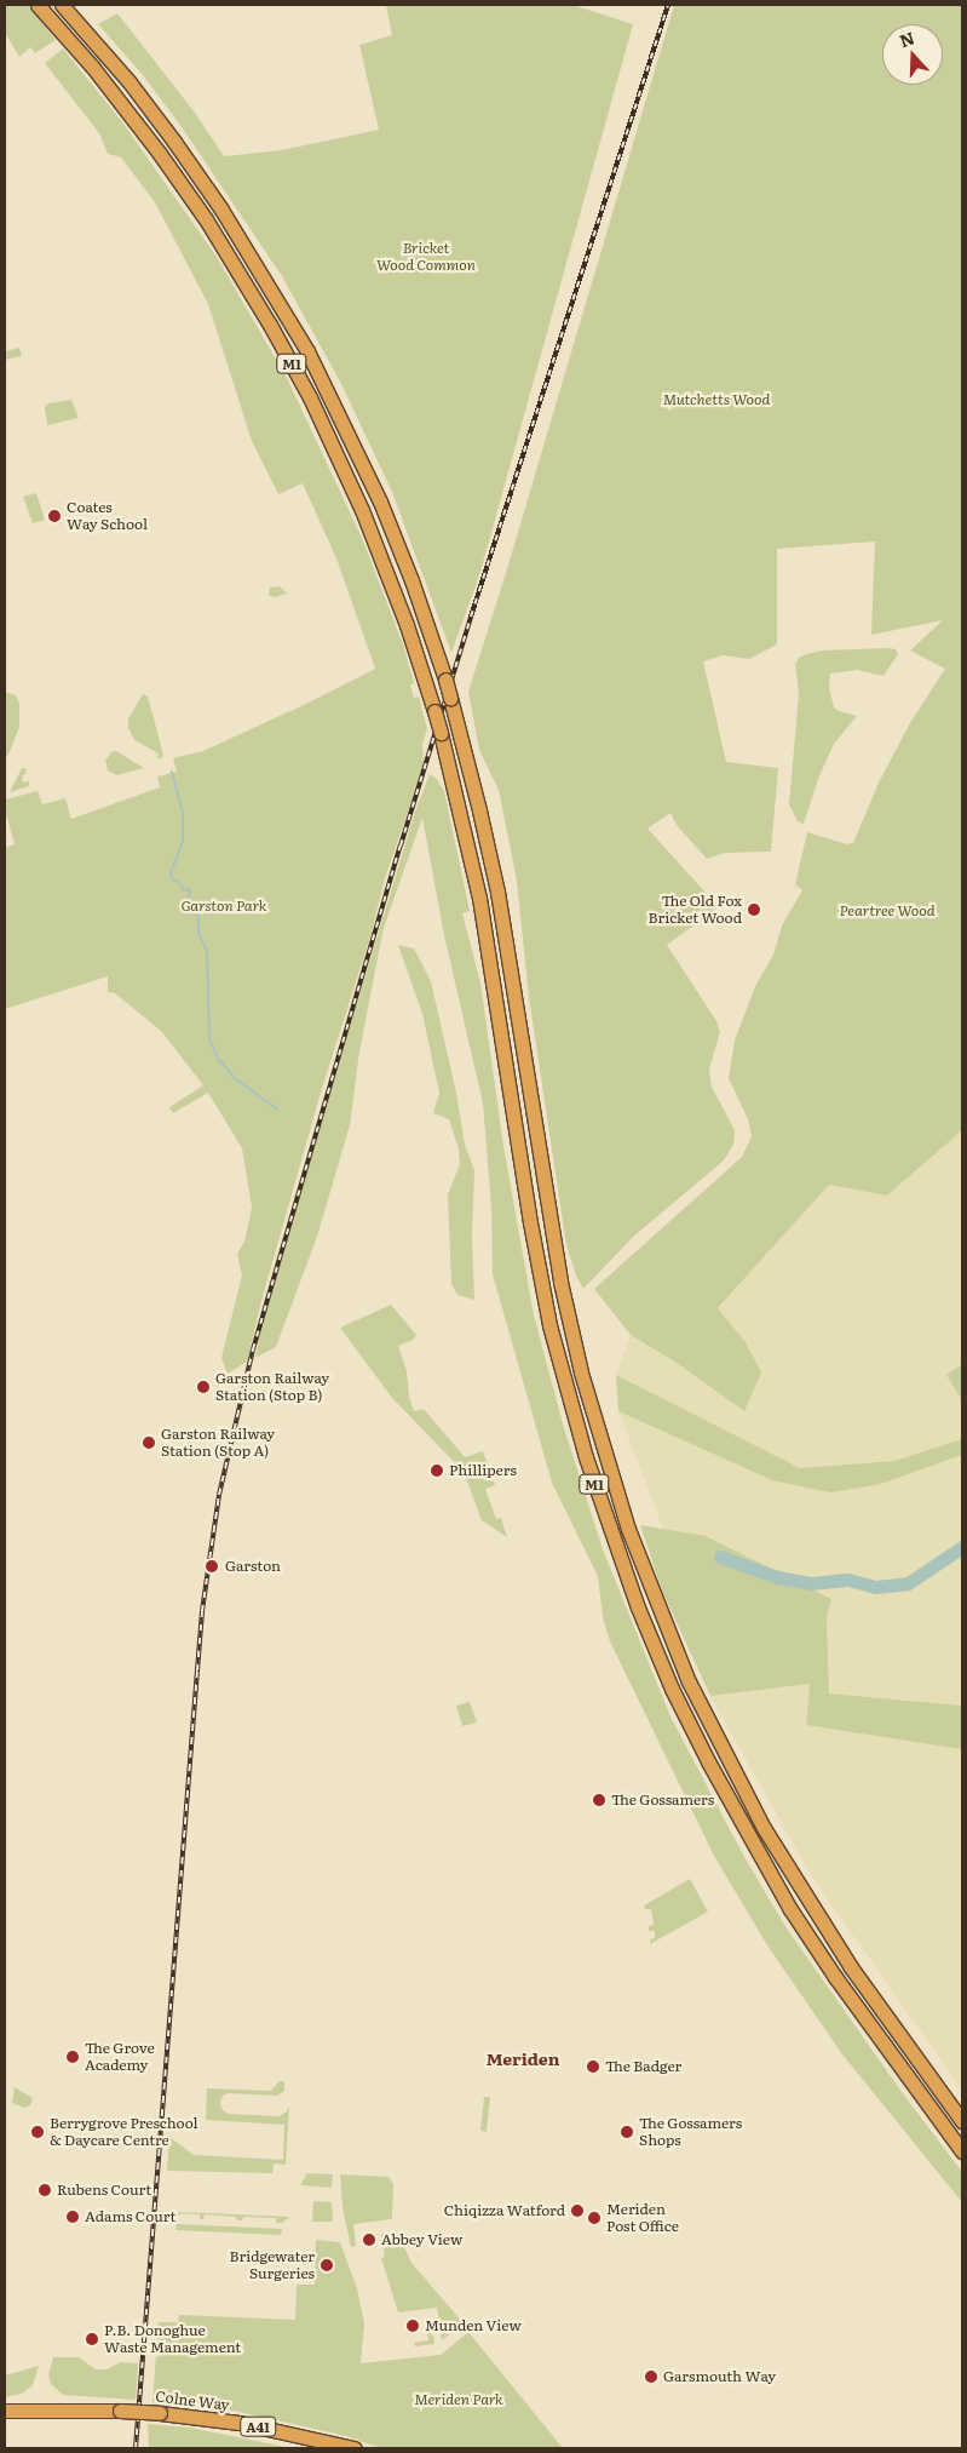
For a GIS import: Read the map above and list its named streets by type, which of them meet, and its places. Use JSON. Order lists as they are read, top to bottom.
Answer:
{
  "streets": {
    "highway": ["M1", "Colne Way", "A41"]
  },
  "districts": ["Meriden"],
  "parks": [
    "Bricket Wood Common",
    "Mutchetts Wood",
    "Garston Park",
    "Peartree Wood",
    "Meriden Park"
  ],
  "places": [
    "Coates Way School",
    "The Old Fox Bricket Wood",
    "Garston Railway Station (Stop B)",
    "Garston Railway Station (Stop A)",
    "Phillipers",
    "Garston",
    "The Gossamers",
    "The Grove Academy",
    "The Badger",
    "Berrygrove Preschool & Daycare Centre",
    "The Gossamers Shops",
    "Rubens Court",
    "Chiqizza Watford",
    "Adams Court",
    "Meriden Post Office",
    "Abbey View",
    "Bridgewater Surgeries",
    "Munden View",
    "P.B. Donoghue Waste Management",
    "Garsmouth Way"
  ],
  "north": "top"
}
